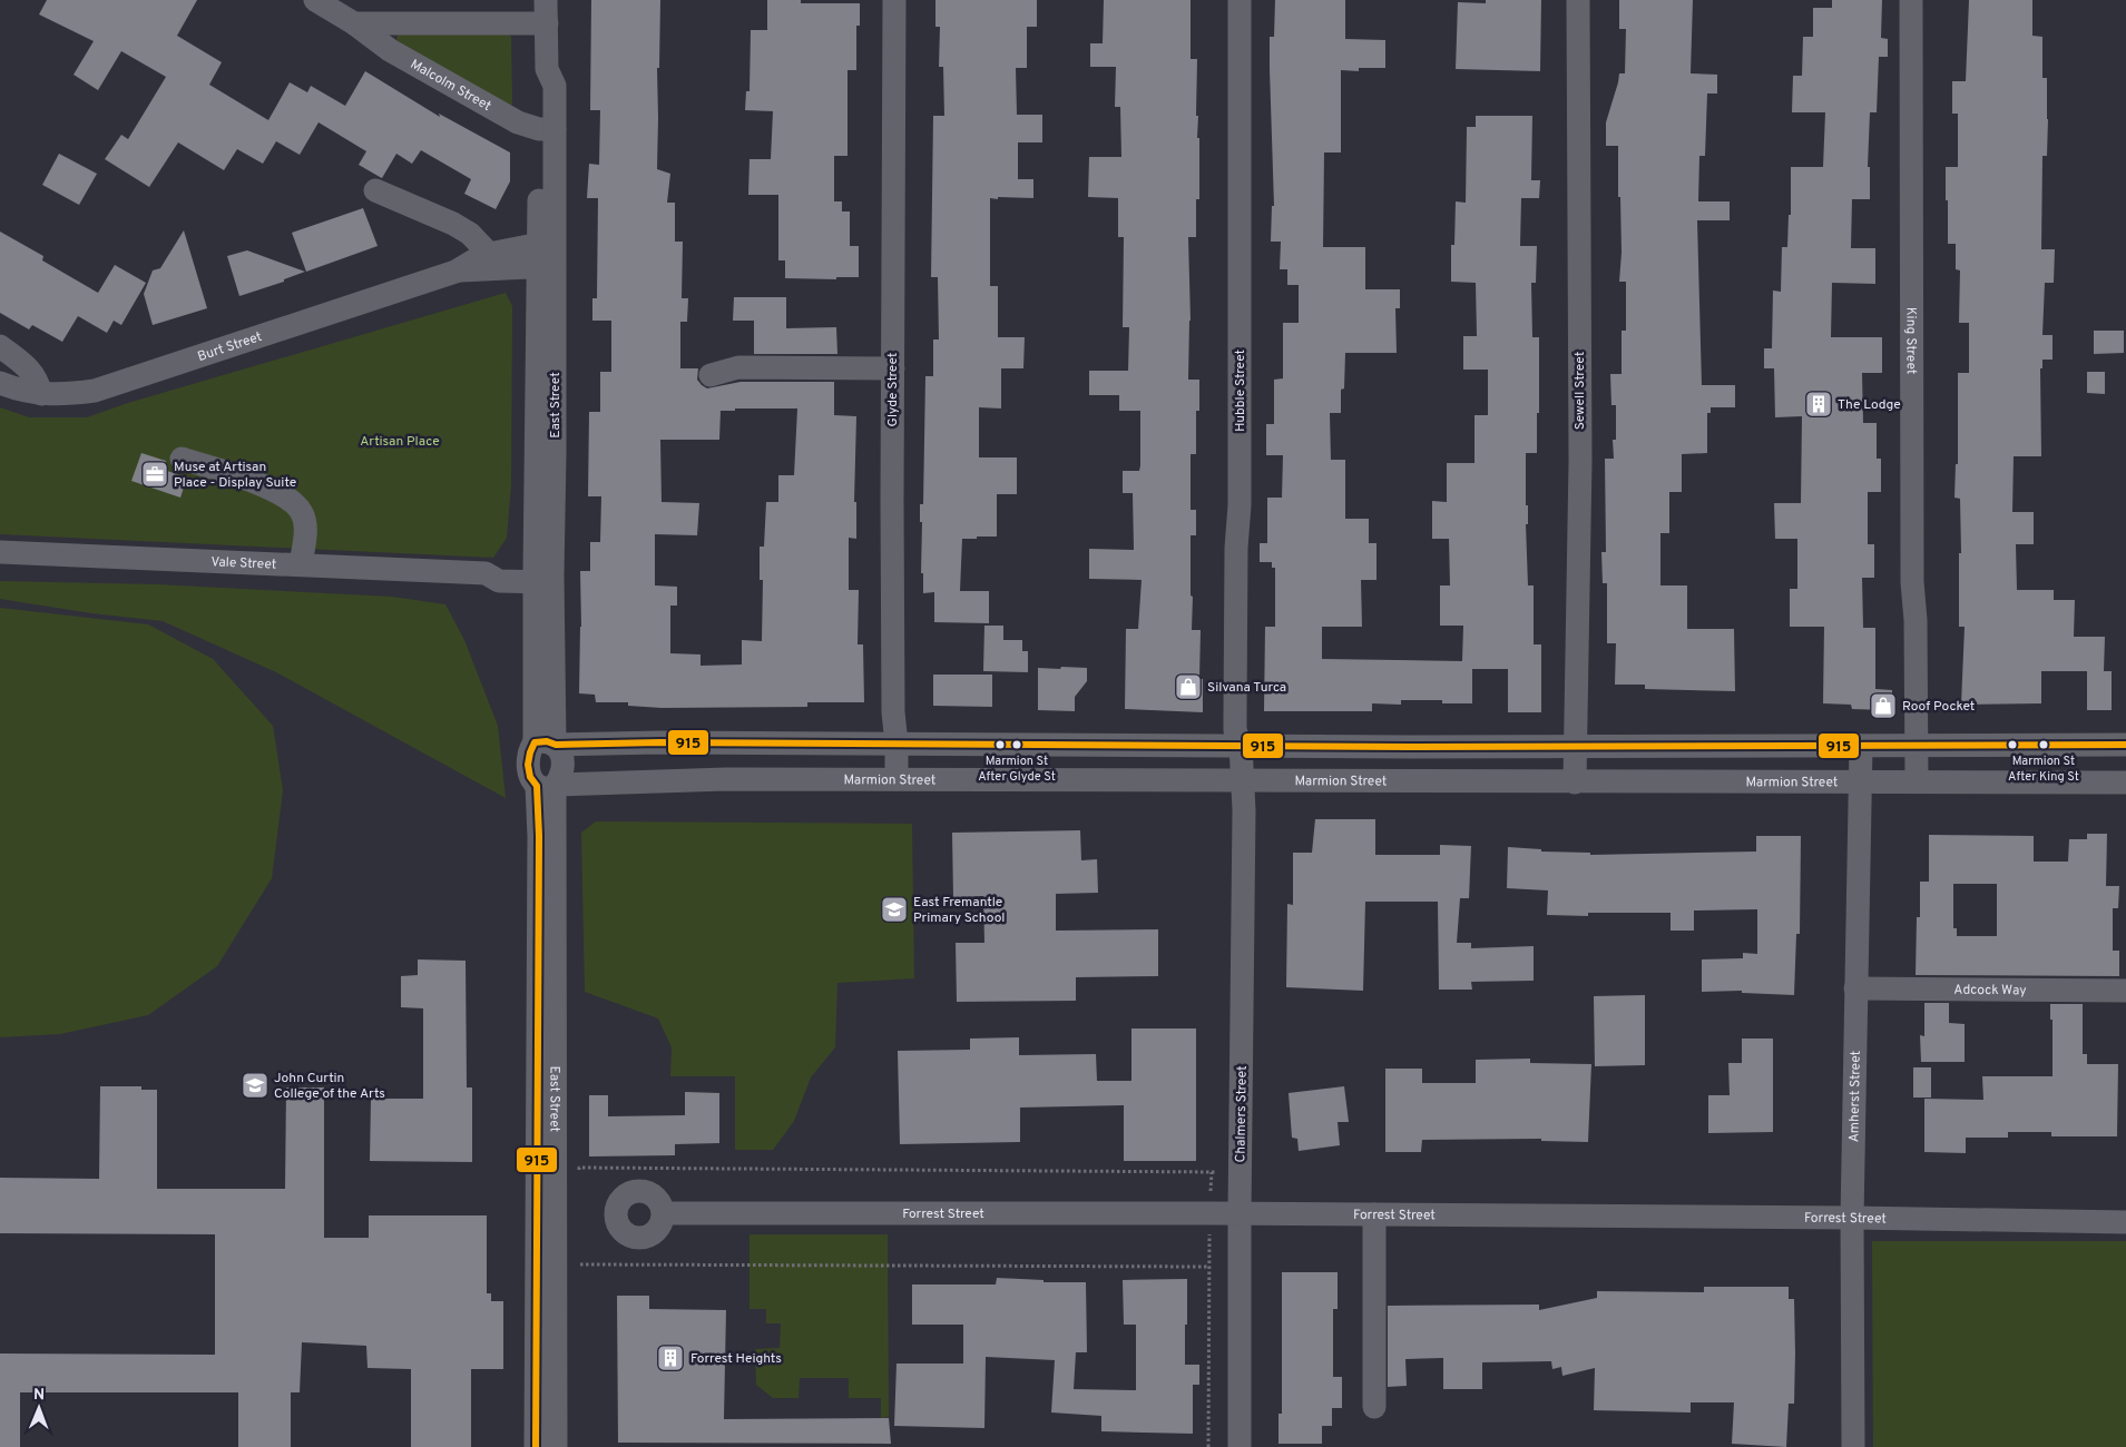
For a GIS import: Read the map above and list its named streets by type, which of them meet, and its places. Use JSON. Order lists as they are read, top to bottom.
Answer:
{
  "streets": {
    "street": [
      "Malcolm Street",
      "King Street",
      "Burt Street",
      "Glyde Street",
      "Hubble Street",
      "Sewell Street",
      "East Street",
      "Vale Street",
      "Marmion Street",
      "Adcock Way",
      "Amherst Street",
      "Chalmers Street",
      "Forrest Street"
    ]
  },
  "crossings": [
    ["Malcolm Street", "East Street"],
    ["King Street", "Marmion Street"],
    ["Burt Street", "East Street"],
    ["Glyde Street", "Marmion Street"],
    ["Hubble Street", "Marmion Street"],
    ["Hubble Street", "Chalmers Street"],
    ["Sewell Street", "Marmion Street"],
    ["East Street", "Vale Street"],
    ["East Street", "Marmion Street"],
    ["Marmion Street", "Amherst Street"],
    ["Marmion Street", "Chalmers Street"],
    ["Adcock Way", "Amherst Street"],
    ["Amherst Street", "Forrest Street"],
    ["Chalmers Street", "Forrest Street"]
  ],
  "parks": ["Artisan Place"],
  "places": {
    "building": ["The Lodge", "Forrest Heights"],
    "office": ["Muse at Artisan Place - Display Suite"],
    "shop": ["Silvana Turca", "Roof Pocket"],
    "other": ["Marmion St After Glyde St", "Marmion St After King St"],
    "school or university": ["East Fremantle Primary School", "John Curtin College of the Arts"]
  },
  "lines": ["transit line 915"],
  "north": "top"
}
